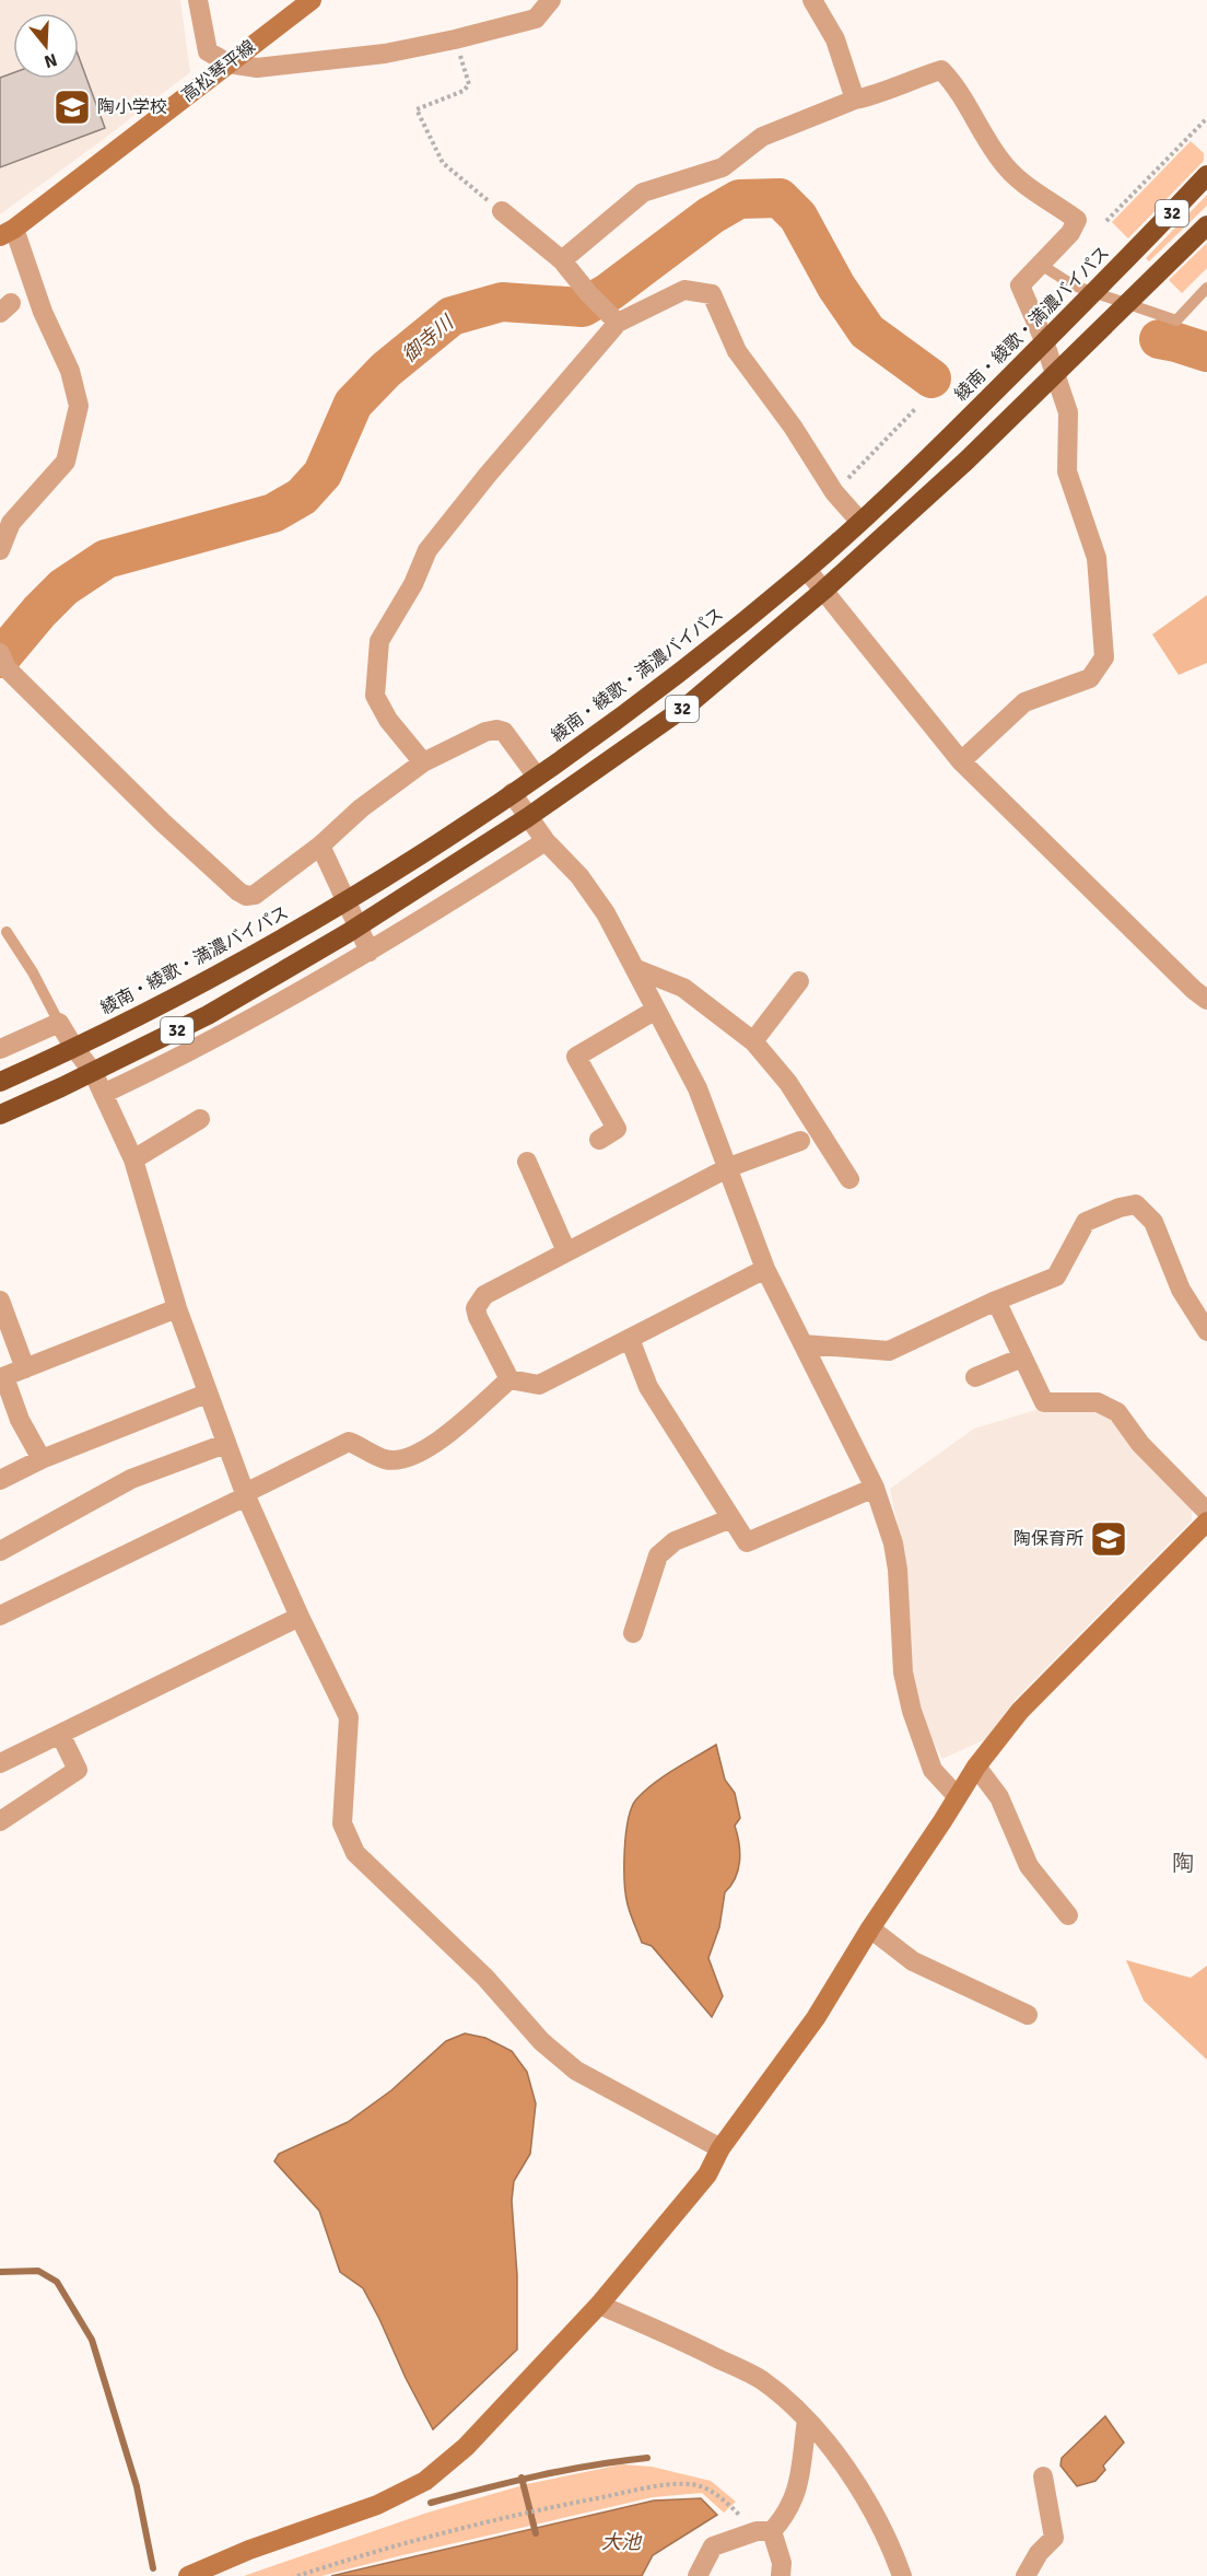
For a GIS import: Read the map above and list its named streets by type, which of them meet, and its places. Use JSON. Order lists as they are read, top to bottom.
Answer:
{
  "streets": {
    "highway": ["32", "綾南・綾歌・満濃バイパス"],
    "street": ["高松琴平線"]
  },
  "districts": ["陶"],
  "water": ["御寺川", "大池"],
  "places": {
    "school or university": ["陶小学校", "陶保育所"]
  },
  "north": "bottom"
}
